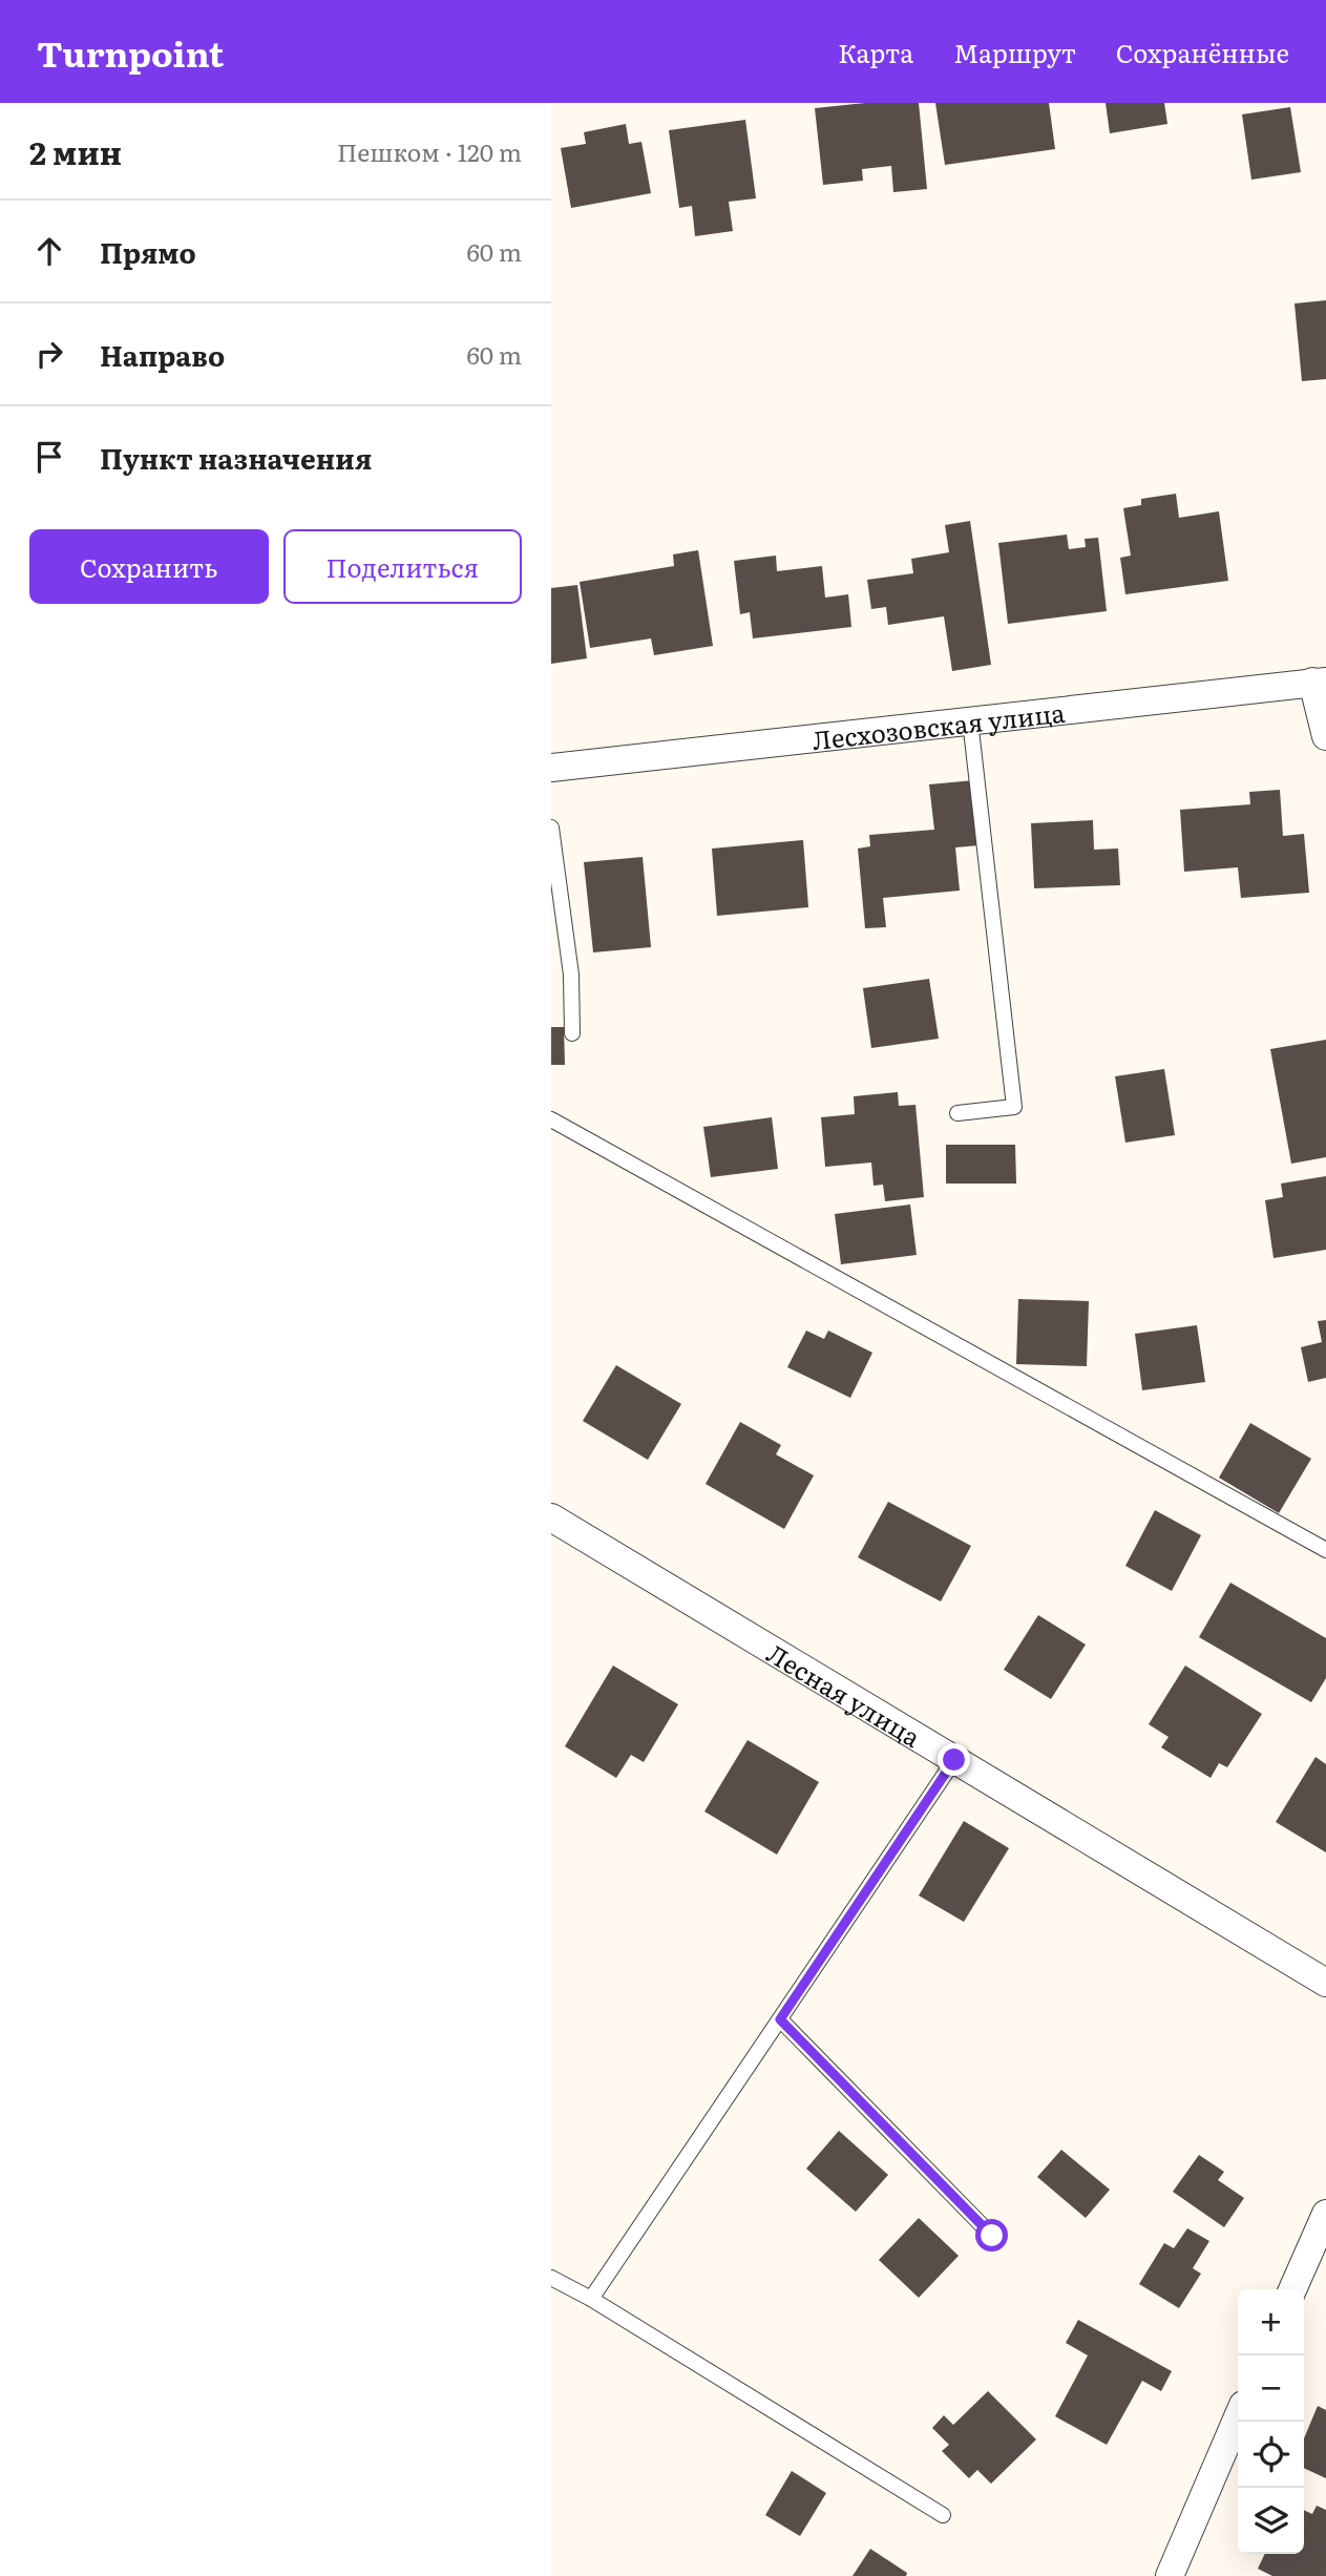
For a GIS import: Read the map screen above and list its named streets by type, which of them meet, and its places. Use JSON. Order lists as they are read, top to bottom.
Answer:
{
  "streets": {
    "street": ["Лесхозовская улица", "Лесная улица"]
  },
  "page": {
    "header": "Turnpoint",
    "nav": ["Карта", "Маршрут", "Сохранённые"],
    "heading": ["2 мин", "Пешком · 120 m"],
    "list": [
      ["Прямо", "60 m"],
      ["Направо", "60 m"],
      "Пункт назначения"
    ],
    "buttons": ["Сохранить", "Поделиться"],
    "map_buttons": ["+", "−"]
  }
}
